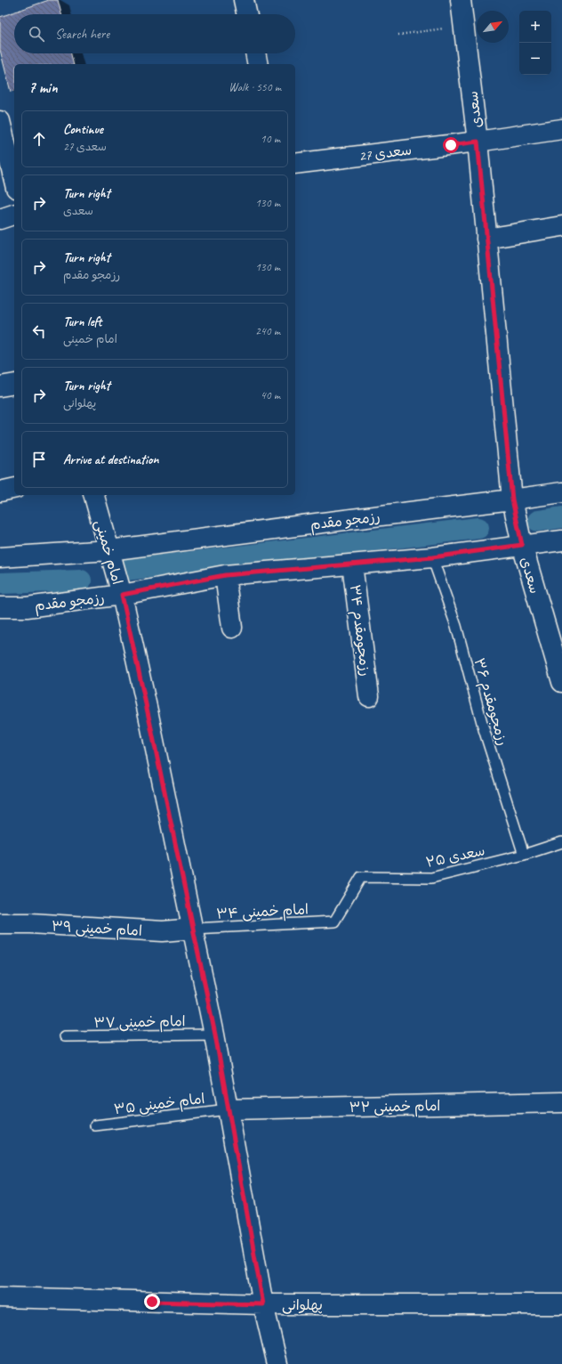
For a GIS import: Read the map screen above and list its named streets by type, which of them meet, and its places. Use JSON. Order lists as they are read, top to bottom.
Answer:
{
  "streets": {
    "street": [
      "سعدی",
      "سعدی 27",
      "رزمجو مقدم",
      "امام خمینی",
      "رزمجومقدم ۳۴",
      "امام خمینی ۳۹",
      "امام خمینی ۳۲",
      "پهلوانی"
    ],
    "lane": [
      "رزمجومقدم ۳۶",
      "سعدی ۲۵",
      "امام خمینی ۳۴",
      "امام خمینی ۳۷",
      "امام خمینی ۳۵"
    ]
  },
  "crossings": [
    ["سعدی", "سعدی 27"],
    ["سعدی", "رزمجو مقدم"],
    ["رزمجو مقدم", "امام خمینی"],
    ["رزمجو مقدم", "رزمجومقدم ۳۴"],
    ["رزمجو مقدم", "رزمجومقدم ۳۶"],
    ["امام خمینی", "امام خمینی ۳۴"],
    ["امام خمینی", "امام خمینی ۳۹"],
    ["امام خمینی", "امام خمینی ۳۷"],
    ["امام خمینی", "امام خمینی ۳۵"],
    ["امام خمینی", "امام خمینی ۳۲"],
    ["امام خمینی", "پهلوانی"],
    ["رزمجومقدم ۳۶", "سعدی ۲۵"],
    ["سعدی ۲۵", "امام خمینی ۳۴"],
    ["امام خمینی ۳۴", "امام خمینی ۳۹"],
    ["امام خمینی ۳۵", "امام خمینی ۳۲"]
  ],
  "north": "top right",
  "page": {
    "map_buttons": ["+", "−"],
    "search": "Search here",
    "heading": ["7 min", "Walk · 550 m"],
    "list": [
      ["Continue", "سعدی 27", "10 m"],
      ["Turn right", "سعدی", "130 m"],
      ["Turn right", "رزمجو مقدم", "130 m"],
      ["Turn left", "امام خمینی", "240 m"],
      ["Turn right", "پهلوانی", "40 m"],
      "Arrive at destination"
    ]
  }
}
